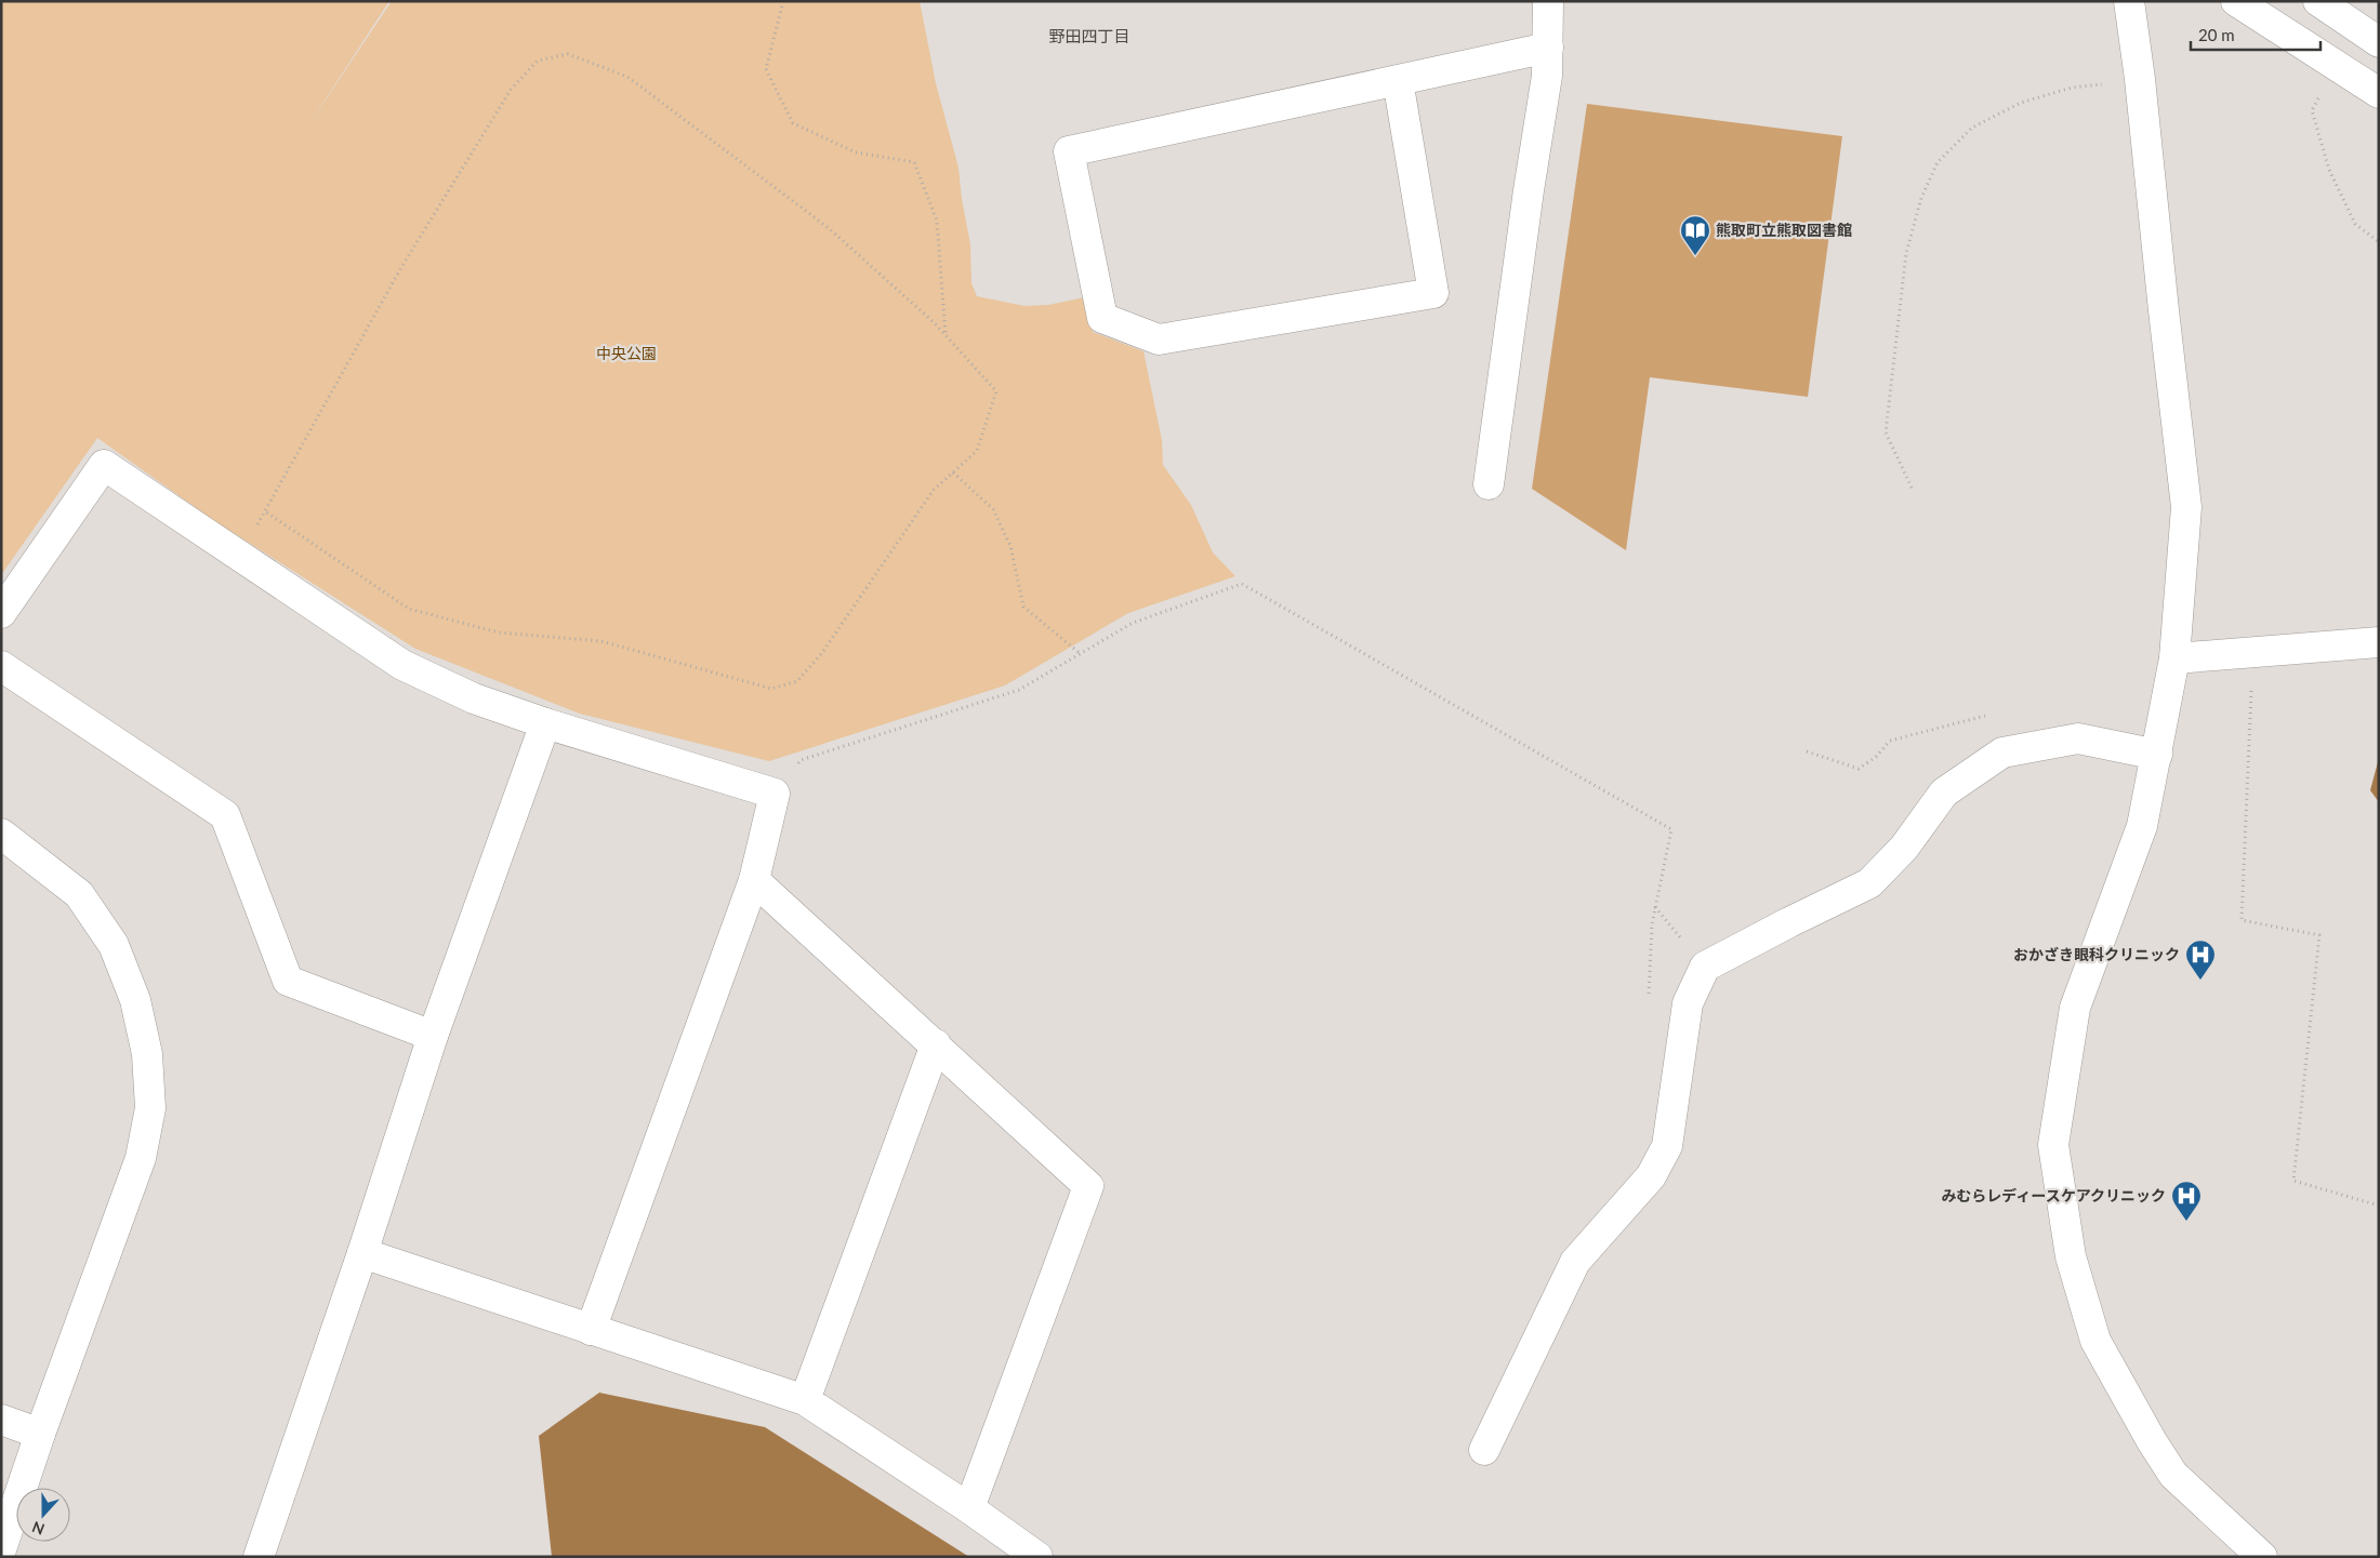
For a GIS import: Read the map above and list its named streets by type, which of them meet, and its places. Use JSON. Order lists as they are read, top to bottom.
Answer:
{
  "districts": ["野田四丁目"],
  "parks": ["中央公園"],
  "places": {
    "library": ["熊取町立熊取図書館"],
    "hospital": ["おかざき眼科クリニック", "みむらレディースケアクリニック"]
  },
  "scale_bar": "20 m",
  "north": "bottom"
}
